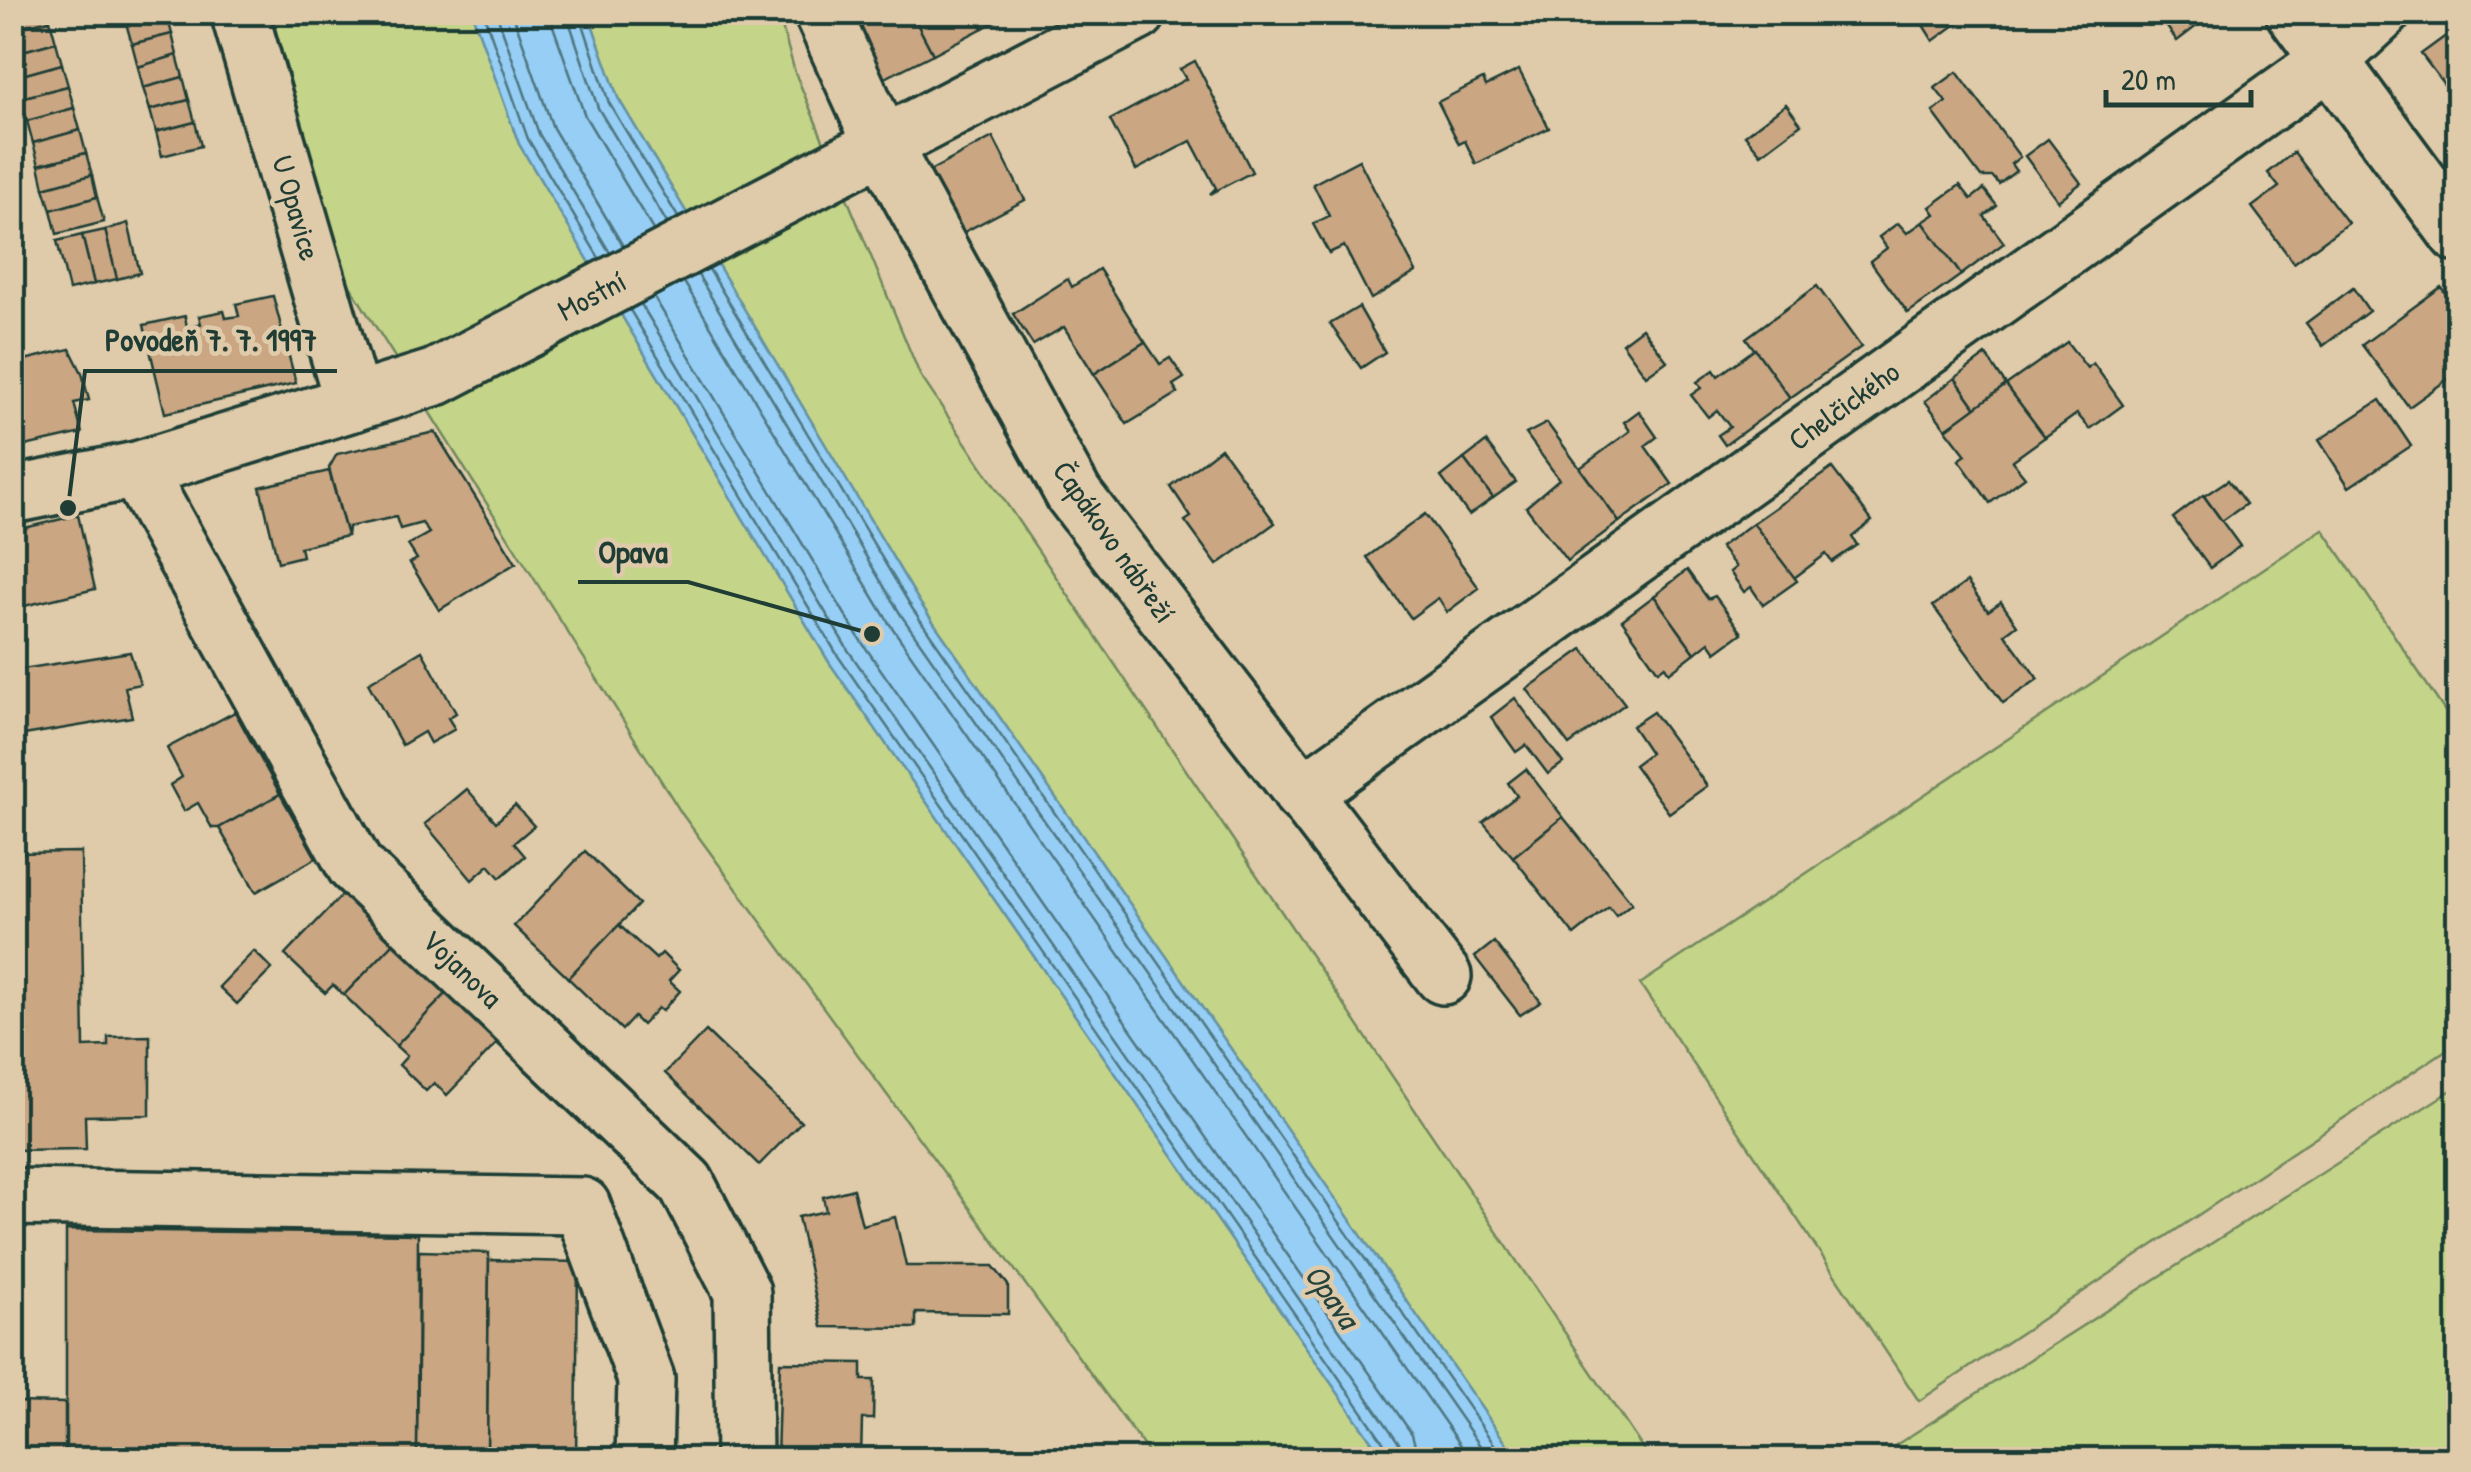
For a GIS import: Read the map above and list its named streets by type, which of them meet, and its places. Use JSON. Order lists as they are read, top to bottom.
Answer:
{
  "streets": {
    "street": [
      "U Opavice",
      "Mostní",
      "Chelčického",
      "Čapákovo nábřeží",
      "Vojanova"
    ]
  },
  "crossings": [
    ["U Opavice", "Mostní"],
    ["Mostní", "Čapákovo nábřeží"],
    ["Mostní", "Vojanova"],
    ["Chelčického", "Čapákovo nábřeží"]
  ],
  "water": ["Opava"],
  "places": ["Povodeň 7. 7. 1997", "Opava"],
  "scale_bar": "20 m"
}
